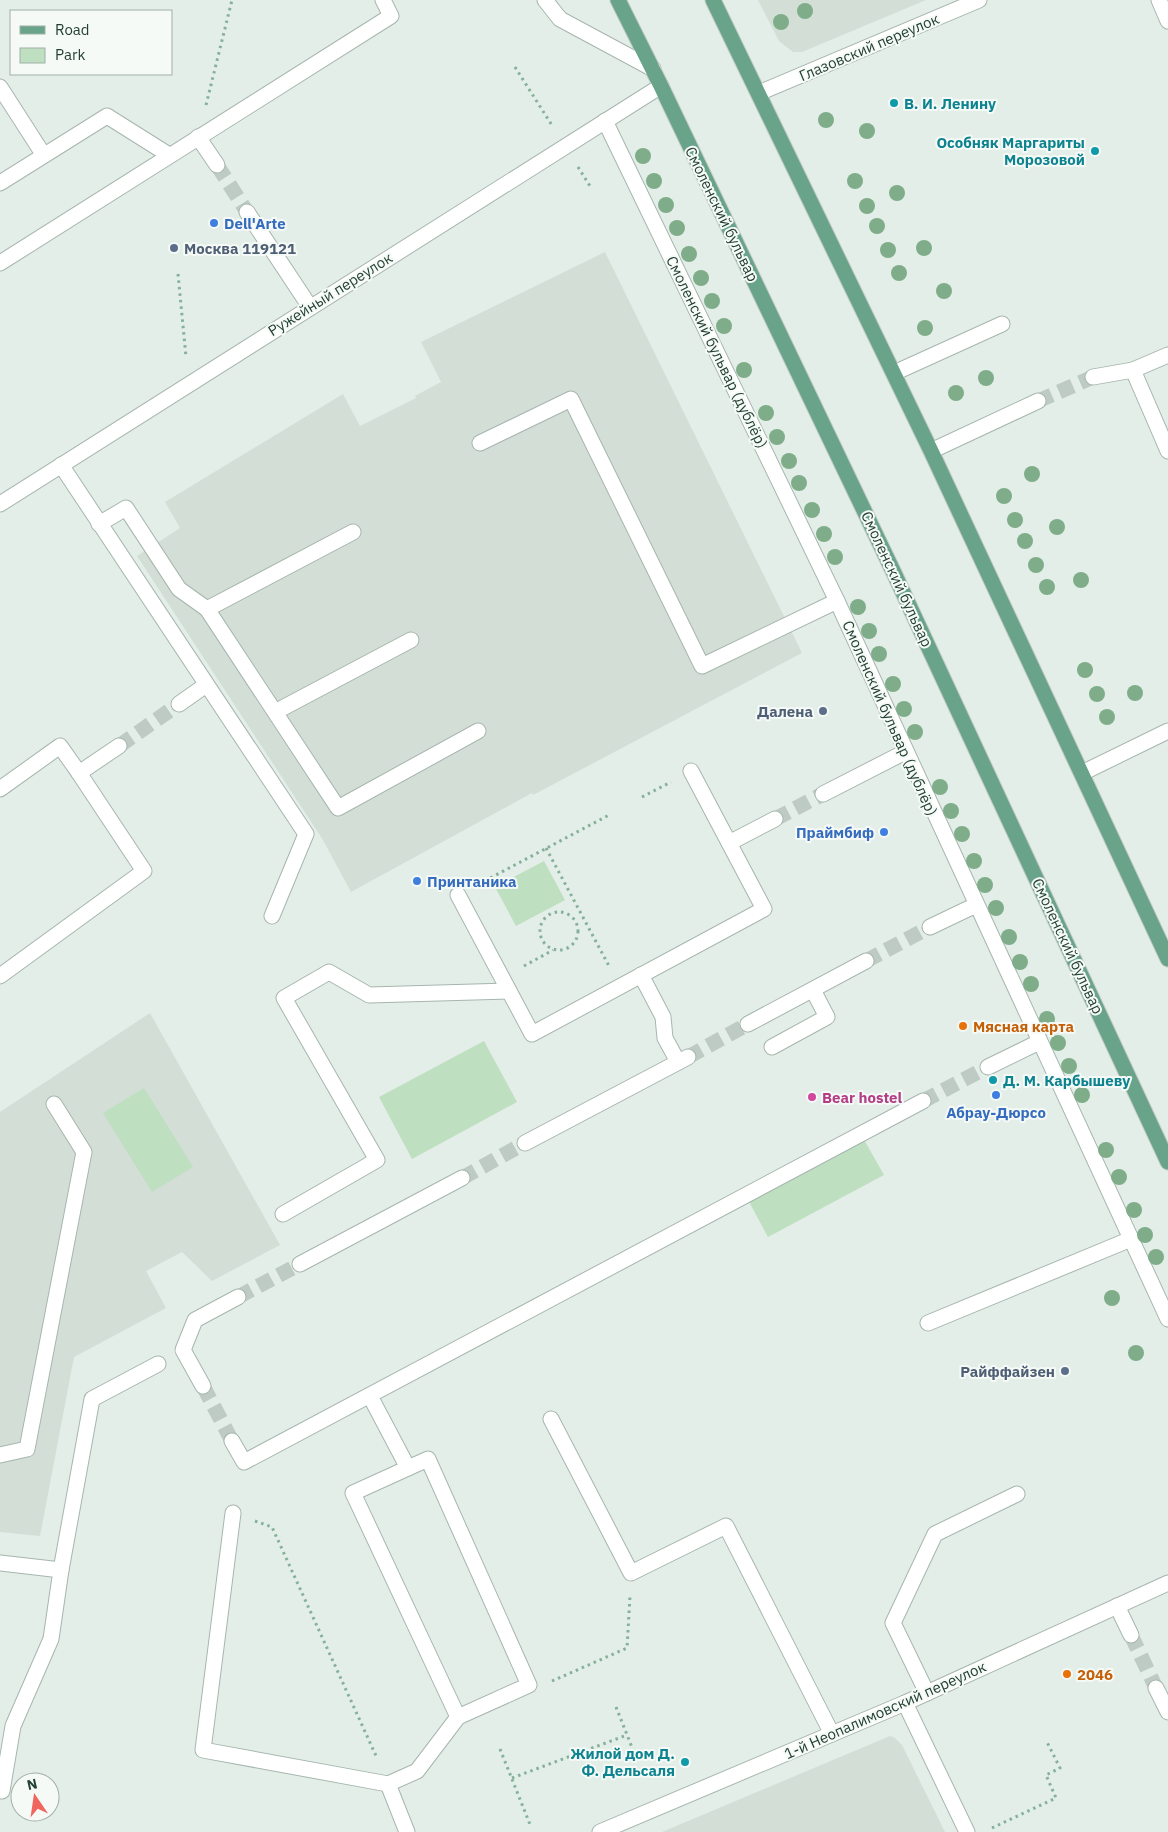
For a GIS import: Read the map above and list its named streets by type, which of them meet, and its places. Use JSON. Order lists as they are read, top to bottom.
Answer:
{
  "streets": {
    "main road": ["Смоленский бульвар"],
    "street": [
      "Глазовский переулок",
      "Ружейный переулок",
      "Смоленский бульвар (дублёр)",
      "1-й Неопалимовский переулок"
    ]
  },
  "crossings": [
    ["Смоленский бульвар", "Ружейный переулок"],
    ["Ружейный переулок", "Смоленский бульвар (дублёр)"]
  ],
  "places": [
    "В. И. Ленину",
    "Особняк Маргариты Морозовой",
    "Dell'Arte",
    "Москва 119121",
    "Далена",
    "Праймбиф",
    "Принтаника",
    "Мясная карта",
    "Д. М. Карбышеву",
    "Абрау-Дюрсо",
    "Bear hostel",
    "Райффайзен",
    "2046",
    "Жилой дом Д. Ф. Дельсаля"
  ],
  "legend": ["Road", "Park"],
  "north": "top"
}
